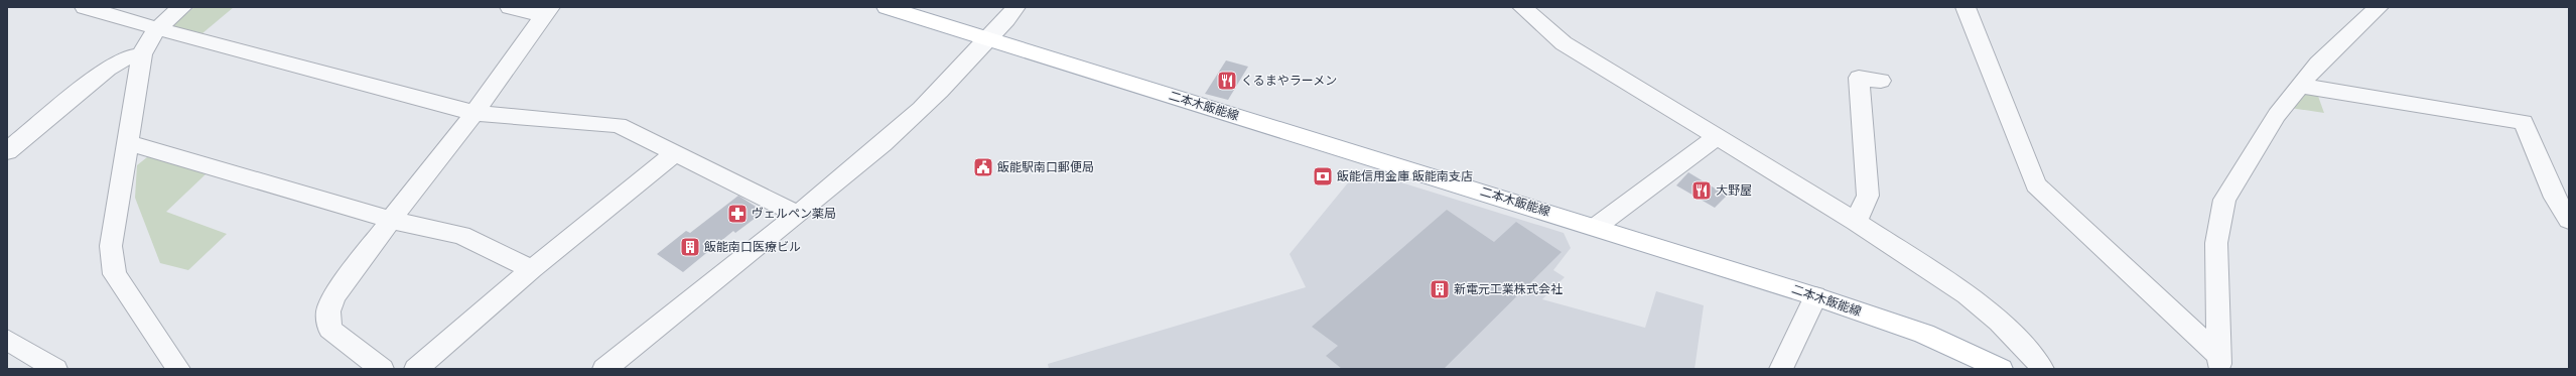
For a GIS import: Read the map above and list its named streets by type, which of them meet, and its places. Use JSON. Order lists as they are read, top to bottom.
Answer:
{
  "streets": {
    "main road": ["二本木飯能線"]
  },
  "places": {
    "restaurant": ["くるまやラーメン", "大野屋"],
    "public building": ["飯能駅南口郵便局"],
    "bank": ["飯能信用金庫 飯能南支店"],
    "pharmacy": ["ヴェルペン薬局"],
    "building": ["飯能南口医療ビル", "新電元工業株式会社"]
  }
}
